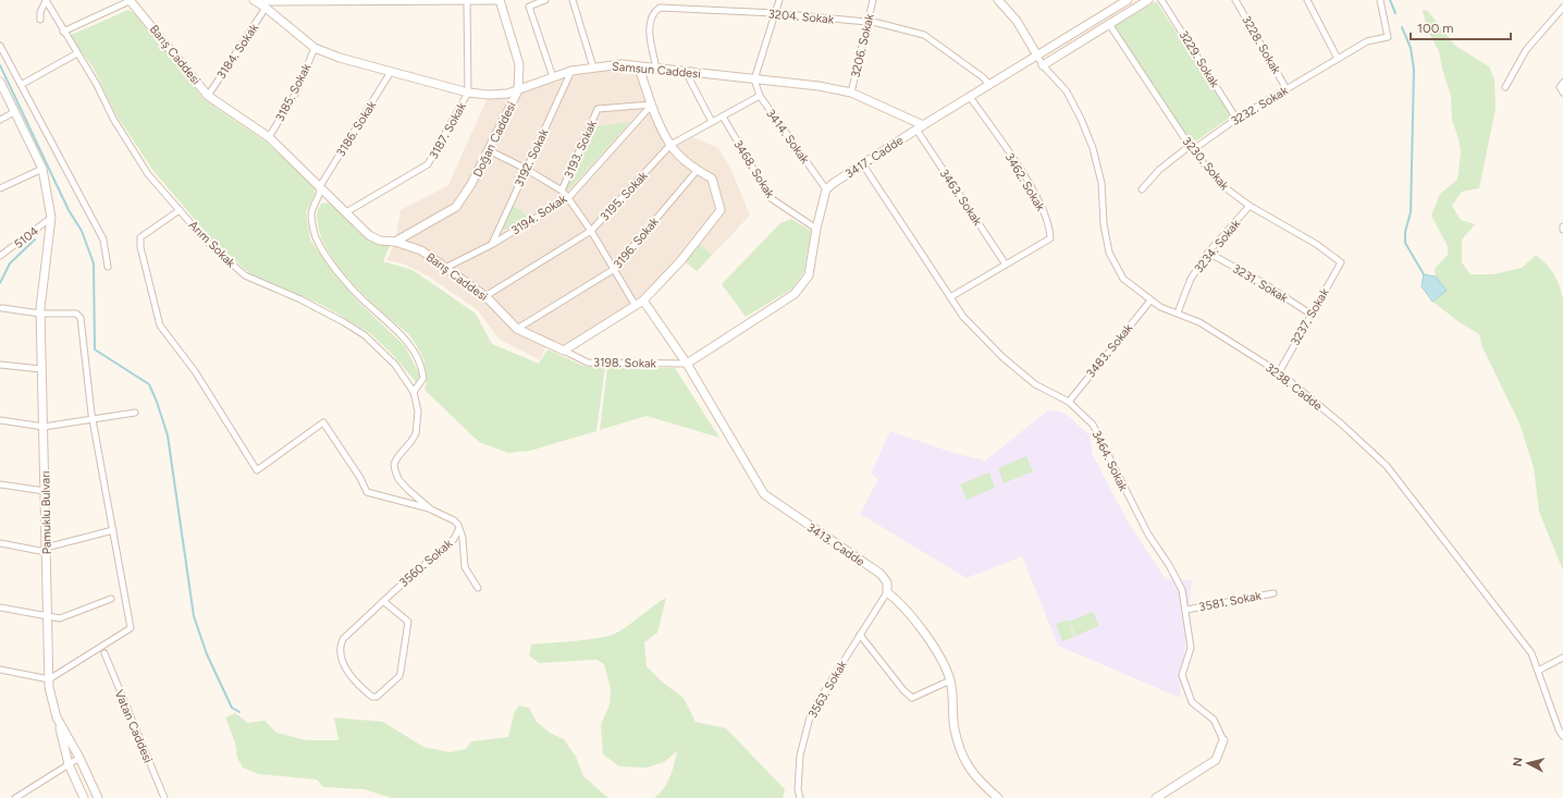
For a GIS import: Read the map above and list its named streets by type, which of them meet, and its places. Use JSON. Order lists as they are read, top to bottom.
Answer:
{
  "streets": {
    "street": [
      "3204. Sokak",
      "3228. Sokak",
      "3206. Sokak",
      "3184. Sokak",
      "Barış Caddesi",
      "3229. Sokak",
      "Samsun Caddesi",
      "3185. Sokak",
      "3232. Sokak",
      "3186. Sokak",
      "3187. Sokak",
      "3414. Sokak",
      "Doğan Caddesi",
      "3193. Sokak",
      "3417. Cadde",
      "3192. Sokak",
      "3230. Sokak",
      "3468. Sokak",
      "3462. Sokak",
      "3195. Sokak",
      "3463. Sokak",
      "3194. Sokak",
      "5104",
      "3196. Sokak",
      "Arım Sokak",
      "3234. Sokak",
      "3231. Sokak",
      "3237. Sokak",
      "3483. Sokak",
      "3198. Sokak",
      "3238. Cadde",
      "3464. Sokak",
      "Pamuklu Bulvarı",
      "3413. Cadde",
      "3560. Sokak",
      "3581. Sokak",
      "3563. Sokak",
      "Vatan Caddesi"
    ]
  },
  "crossings": [
    ["3204. Sokak", "3206. Sokak"],
    ["3204. Sokak", "Samsun Caddesi"],
    ["3204. Sokak", "3417. Cadde"],
    ["3228. Sokak", "3232. Sokak"],
    ["3206. Sokak", "Samsun Caddesi"],
    ["3184. Sokak", "Barış Caddesi"],
    ["3184. Sokak", "Samsun Caddesi"],
    ["Barış Caddesi", "3185. Sokak"],
    ["Barış Caddesi", "3186. Sokak"],
    ["Barış Caddesi", "3187. Sokak"],
    ["Barış Caddesi", "Doğan Caddesi"],
    ["Barış Caddesi", "3195. Sokak"],
    ["Barış Caddesi", "3194. Sokak"],
    ["Barış Caddesi", "3196. Sokak"],
    ["Barış Caddesi", "3198. Sokak"],
    ["3229. Sokak", "3232. Sokak"],
    ["Samsun Caddesi", "3185. Sokak"],
    ["Samsun Caddesi", "3186. Sokak"],
    ["Samsun Caddesi", "3187. Sokak"],
    ["Samsun Caddesi", "3414. Sokak"],
    ["Samsun Caddesi", "Doğan Caddesi"],
    ["Samsun Caddesi", "3417. Cadde"],
    ["Samsun Caddesi", "3192. Sokak"],
    ["Samsun Caddesi", "3463. Sokak"],
    ["3232. Sokak", "3230. Sokak"],
    ["3414. Sokak", "3417. Cadde"],
    ["3414. Sokak", "3195. Sokak"],
    ["3193. Sokak", "3194. Sokak"],
    ["3417. Cadde", "3462. Sokak"],
    ["3417. Cadde", "3463. Sokak"],
    ["3417. Cadde", "3238. Cadde"],
    ["3417. Cadde", "3464. Sokak"],
    ["3192. Sokak", "3194. Sokak"],
    ["3230. Sokak", "3234. Sokak"],
    ["3230. Sokak", "3237. Sokak"],
    ["3468. Sokak", "3195. Sokak"],
    ["3462. Sokak", "3463. Sokak"],
    ["3462. Sokak", "3464. Sokak"],
    ["5104", "Pamuklu Bulvarı"],
    ["3234. Sokak", "3231. Sokak"],
    ["3234. Sokak", "3238. Cadde"],
    ["3231. Sokak", "3237. Sokak"],
    ["3237. Sokak", "3238. Cadde"],
    ["3483. Sokak", "3238. Cadde"],
    ["3483. Sokak", "3464. Sokak"],
    ["3198. Sokak", "3413. Cadde"],
    ["3464. Sokak", "3581. Sokak"],
    ["3413. Cadde", "3563. Sokak"]
  ],
  "scale_bar": "100 m",
  "north": "left"
}
